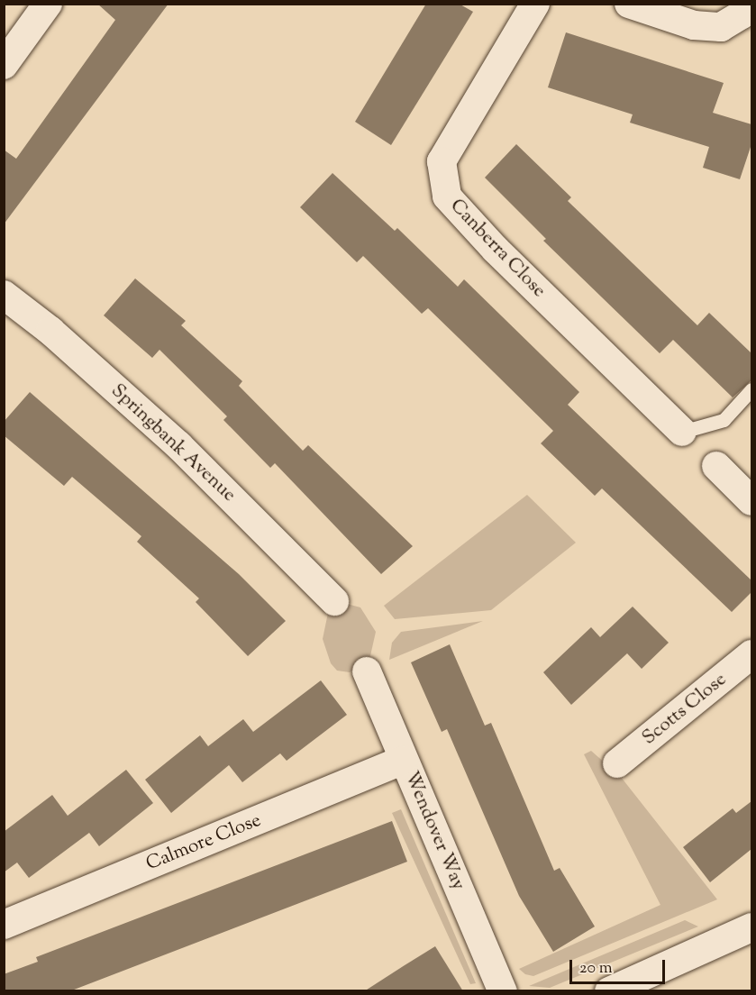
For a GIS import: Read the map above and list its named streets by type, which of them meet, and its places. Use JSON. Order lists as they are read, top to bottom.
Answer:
{
  "streets": {
    "street": [
      "Canberra Close",
      "Springbank Avenue",
      "Scotts Close",
      "Wendover Way",
      "Calmore Close"
    ]
  },
  "crossings": [
    ["Wendover Way", "Calmore Close"]
  ],
  "scale_bar": "20 m"
}
